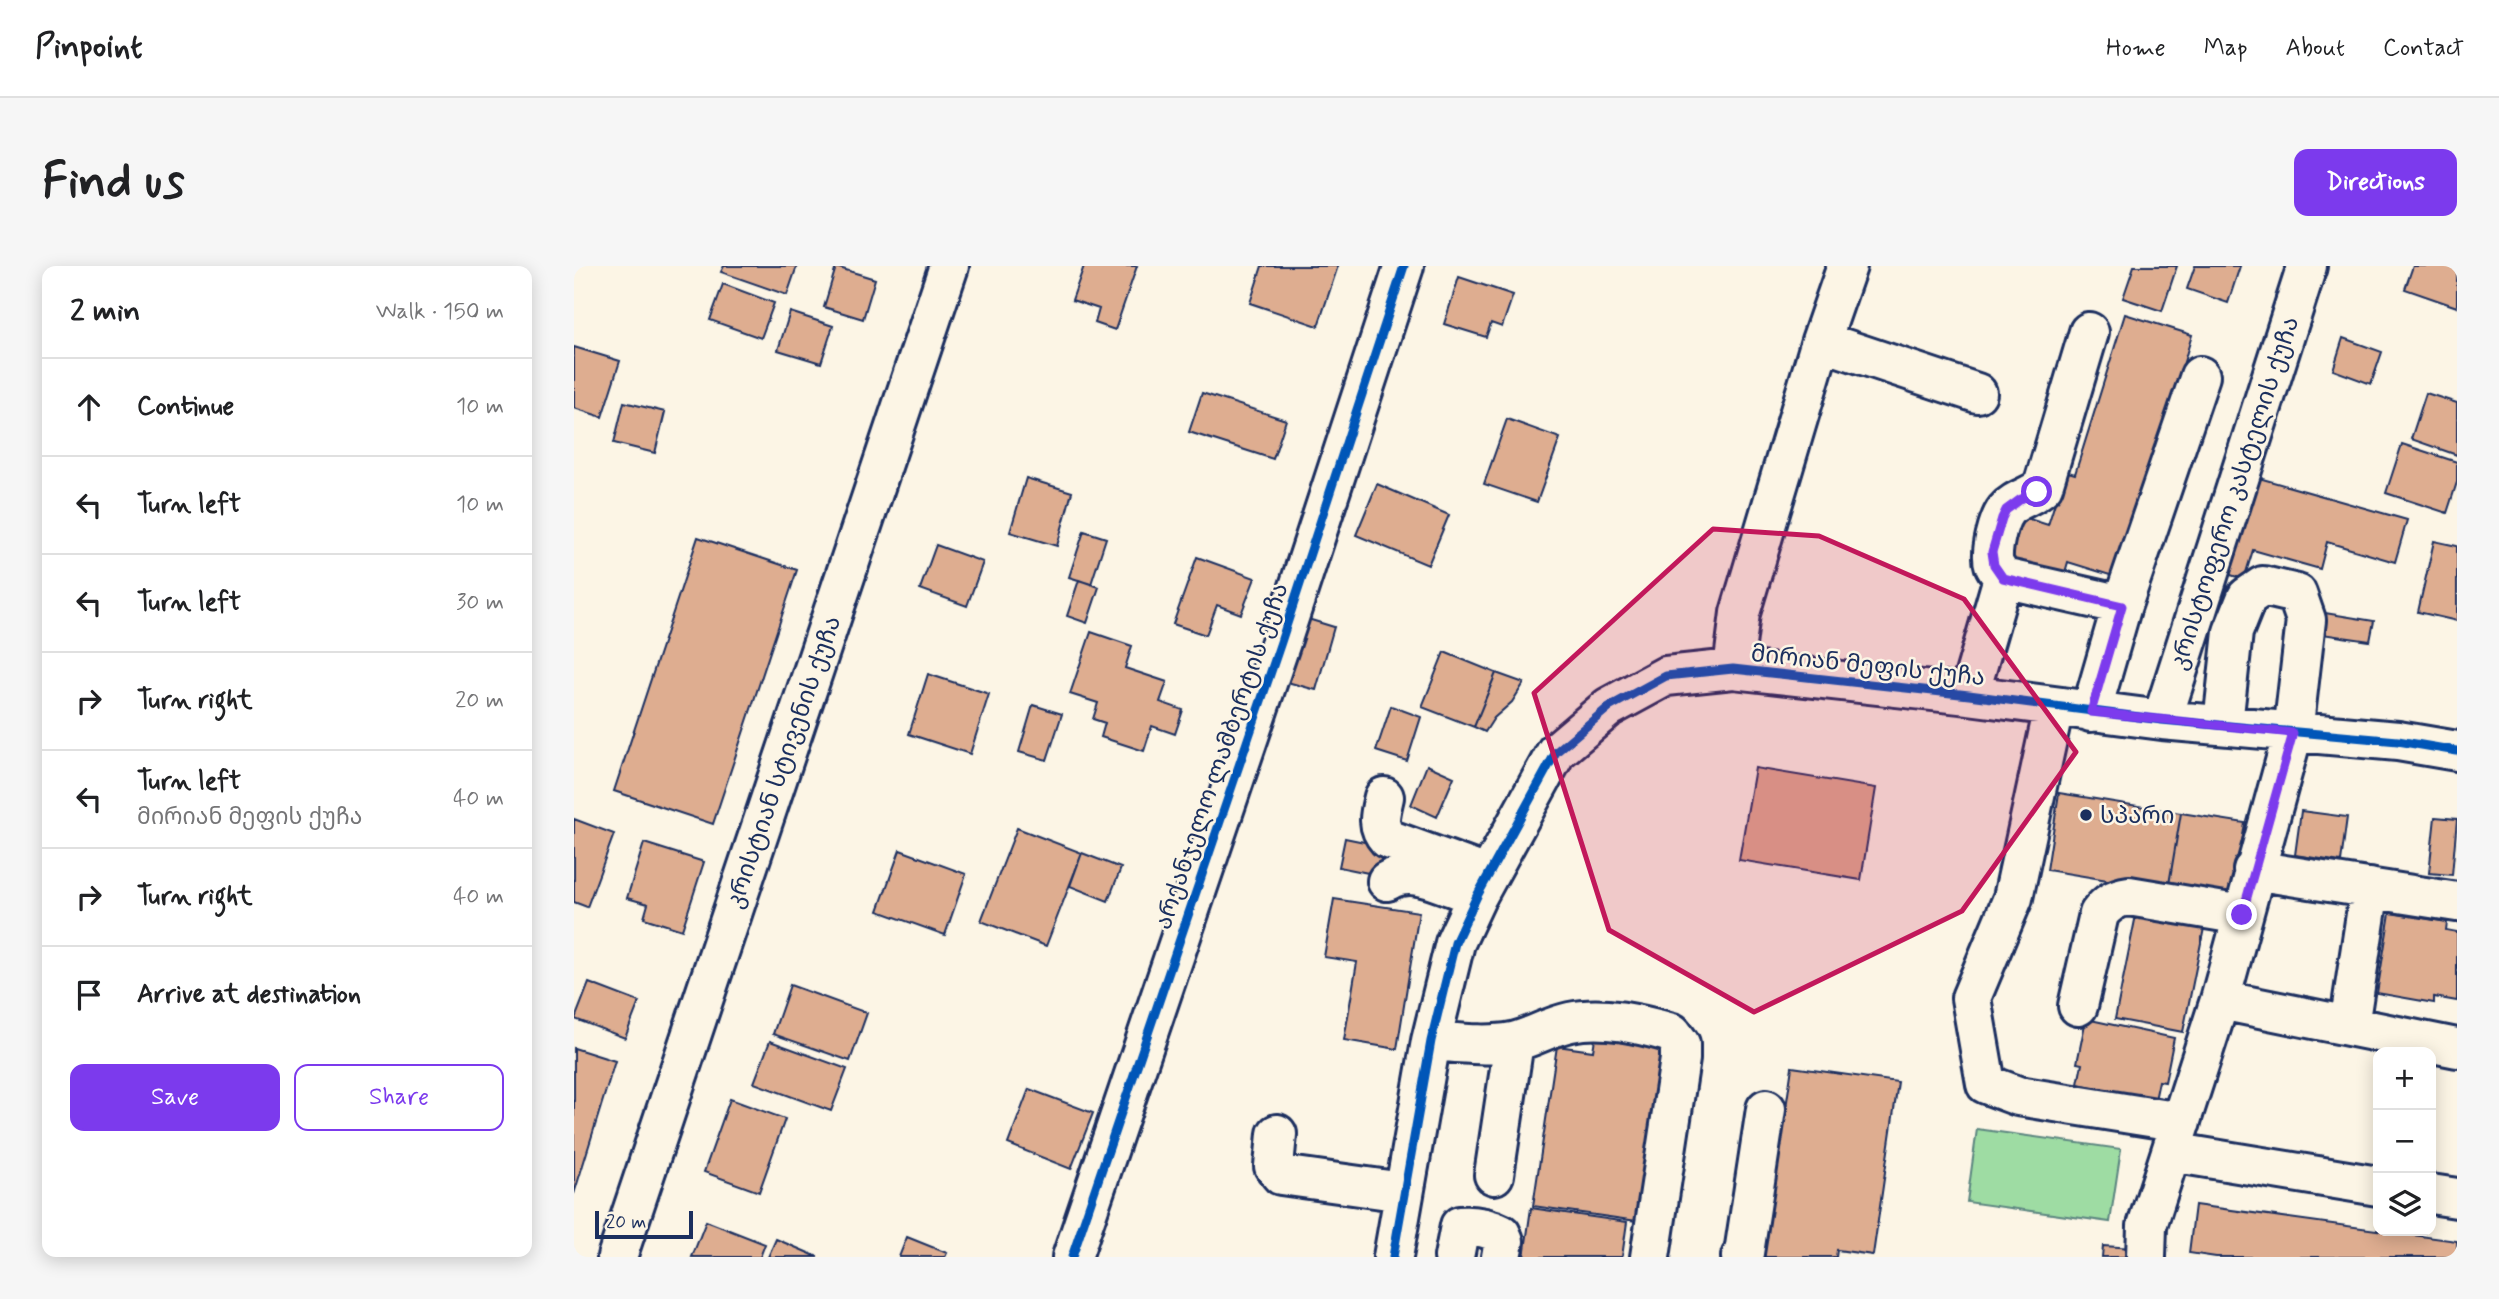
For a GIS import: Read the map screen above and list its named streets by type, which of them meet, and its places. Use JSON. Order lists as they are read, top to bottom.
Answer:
{
  "streets": {
    "street": [
      "კრისტოფერო კასტელის ქუჩა",
      "მირიან მეფის ქუჩა",
      "არქანჯელო ლამბერტის ქუჩა",
      "კრისტიან სტივენის ქუჩა"
    ]
  },
  "crossings": [
    ["კრისტოფერო კასტელის ქუჩა", "მირიან მეფის ქუჩა"]
  ],
  "places": ["სპარი"],
  "scale_bar": "20 m",
  "page": {
    "header": "Pinpoint",
    "nav": [
      "Home",
      "Map",
      "About",
      "Contact"
    ],
    "buttons": [
      "Directions",
      ["Save", "Share"]
    ],
    "title": "Find us",
    "heading": ["2 min", "Walk · 150 m"],
    "list": [
      ["Continue", "10 m"],
      ["Turn left", "10 m"],
      ["Turn left", "30 m"],
      ["Turn right", "20 m"],
      ["Turn left", "მირიან მეფის ქუჩა", "40 m"],
      ["Turn right", "40 m"],
      "Arrive at destination"
    ],
    "map_buttons": ["+", "−"],
    "scale": "20 m"
  }
}
